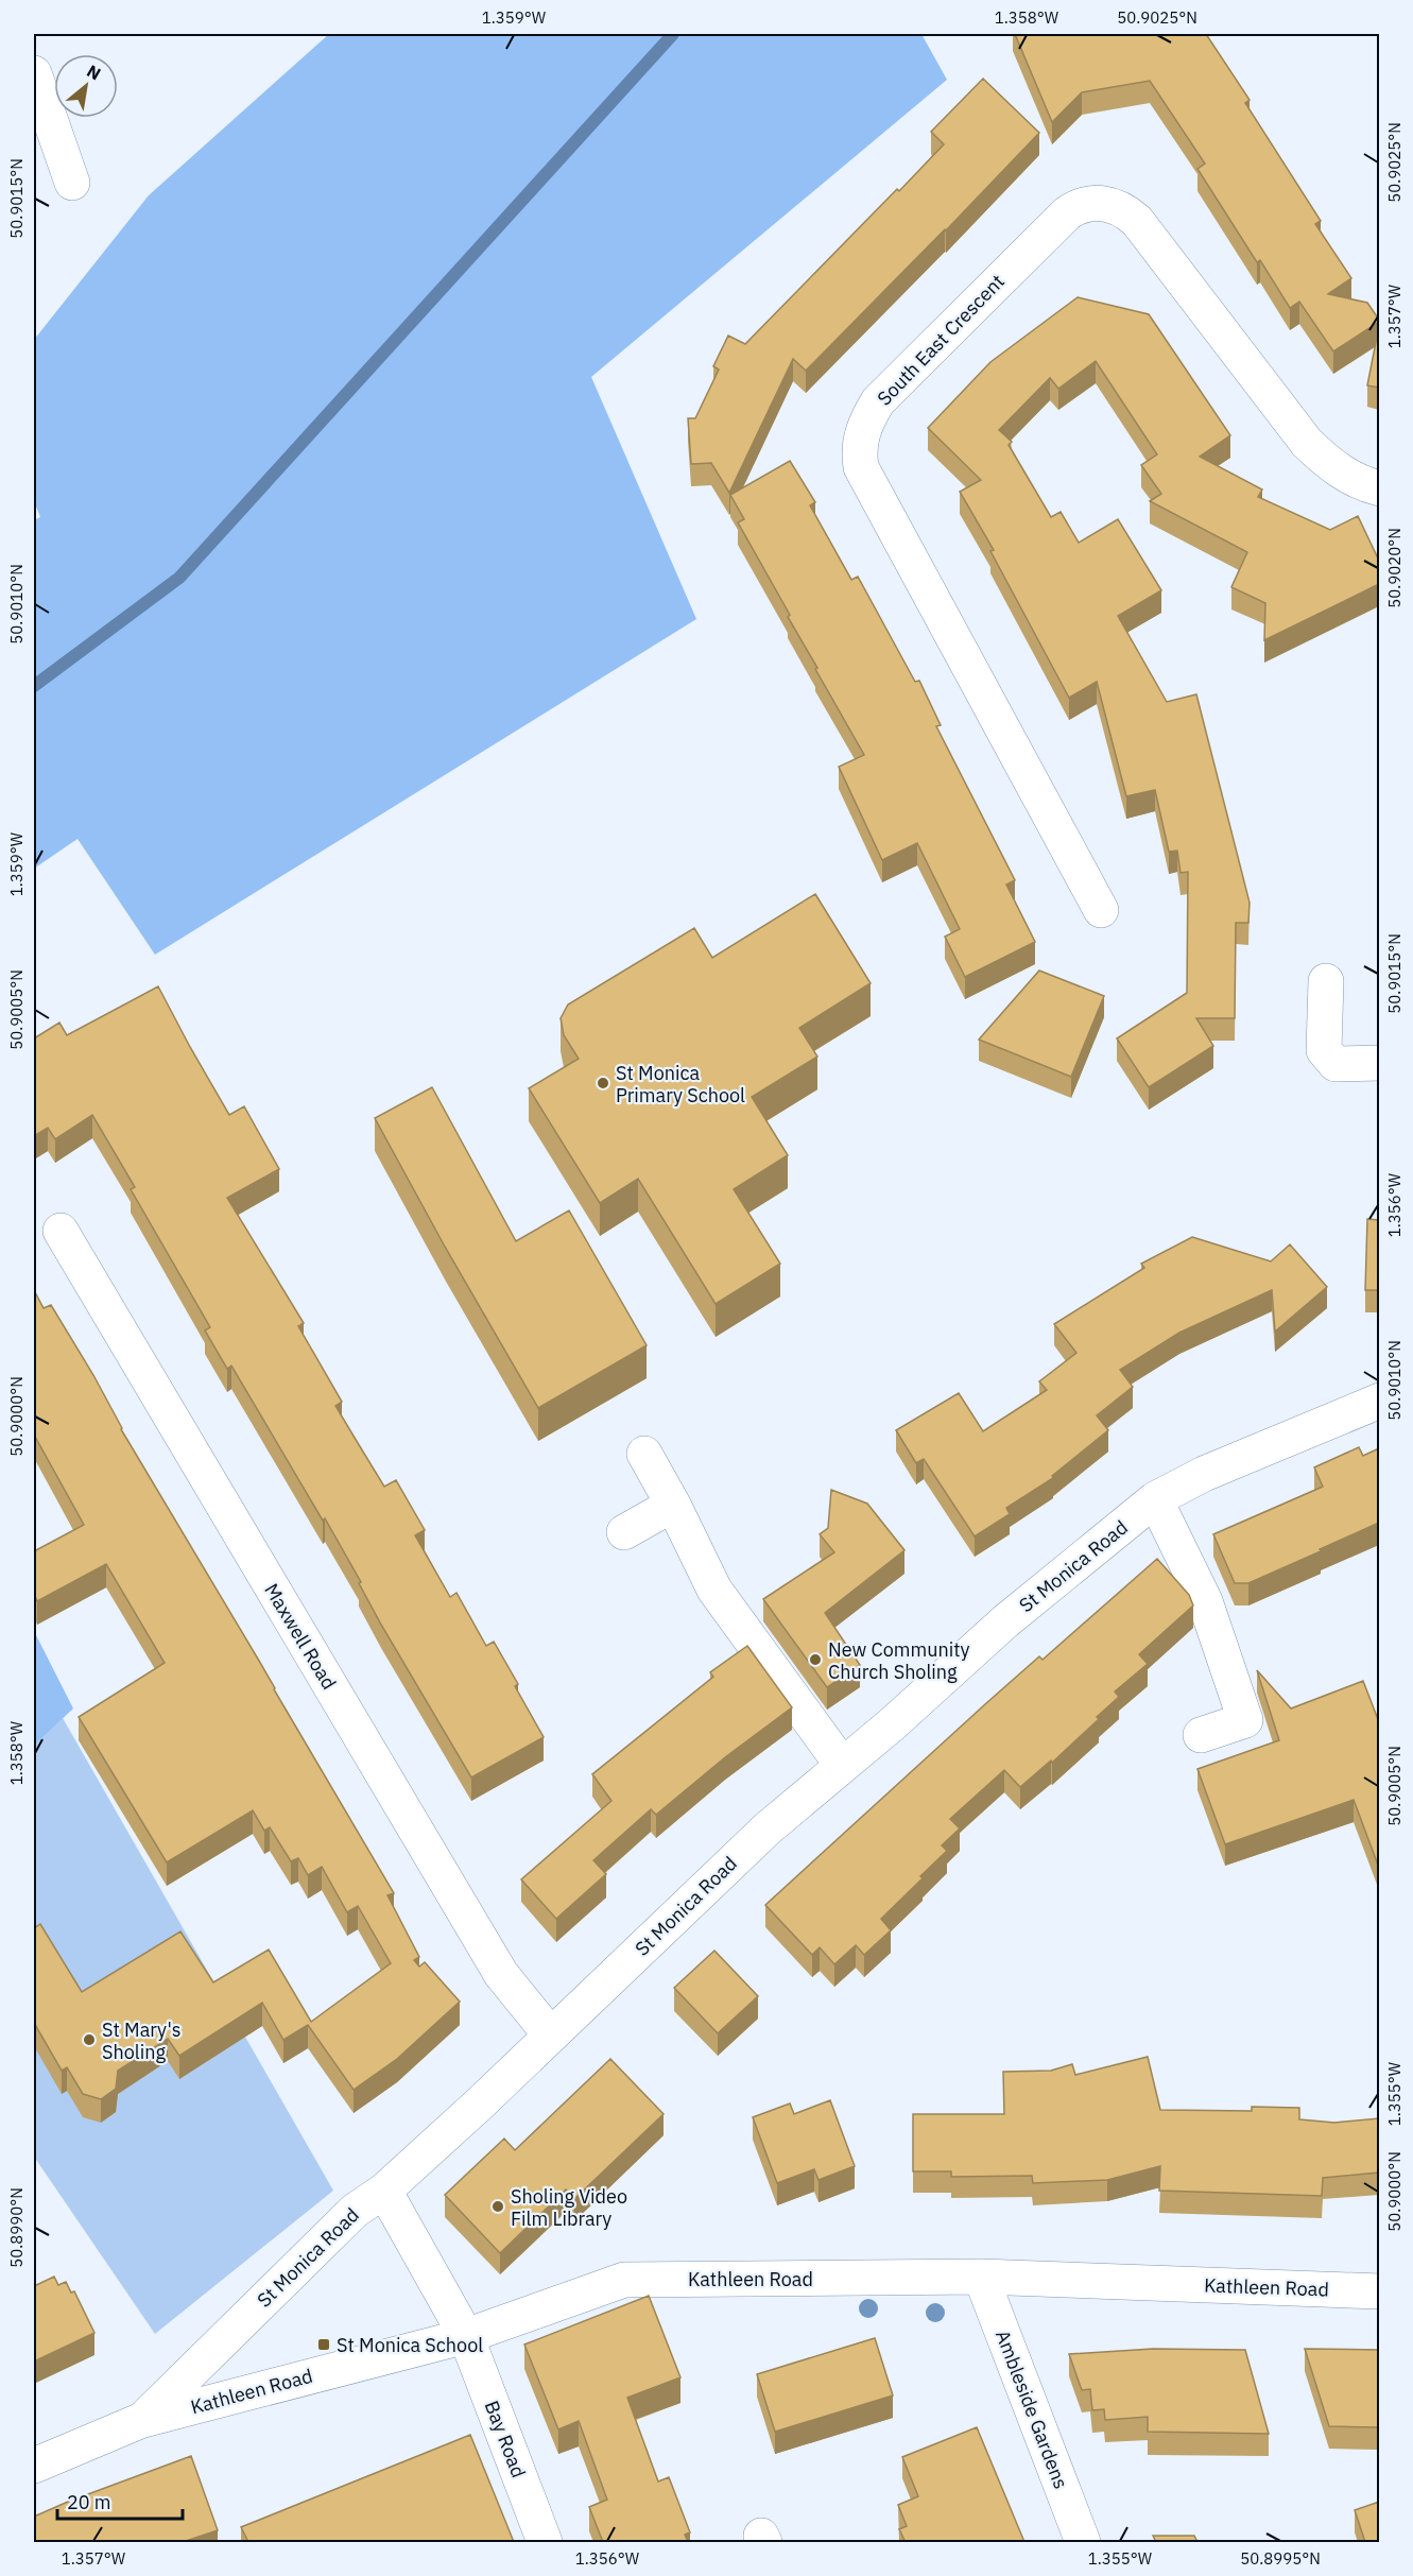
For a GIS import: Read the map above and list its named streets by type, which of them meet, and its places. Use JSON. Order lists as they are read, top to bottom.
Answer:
{
  "streets": {
    "street": [
      "South East Crescent",
      "St Monica Road",
      "Maxwell Road",
      "Kathleen Road",
      "Ambleside Gardens",
      "Bay Road"
    ]
  },
  "crossings": [
    ["St Monica Road", "Maxwell Road"],
    ["St Monica Road", "Kathleen Road"],
    ["St Monica Road", "Bay Road"],
    ["Kathleen Road", "Ambleside Gardens"],
    ["Kathleen Road", "Bay Road"]
  ],
  "places": {
    "other": [
      "St Monica Primary School",
      "New Community Church Sholing",
      "St Mary's Sholing",
      "Sholing Video Film Library"
    ],
    "transit": ["St Monica School"]
  },
  "scale_bar": "20 m",
  "north": "top right",
  "coordinates": [
    "1.359°W",
    "1.358°W",
    "50.9025°N",
    "50.9015°N",
    "1.357°W",
    "50.9020°N",
    "50.9010°N",
    "50.9005°N",
    "1.356°W",
    "50.9000°N",
    "1.355°W",
    "50.8990°N",
    "50.8995°N"
  ]
}
